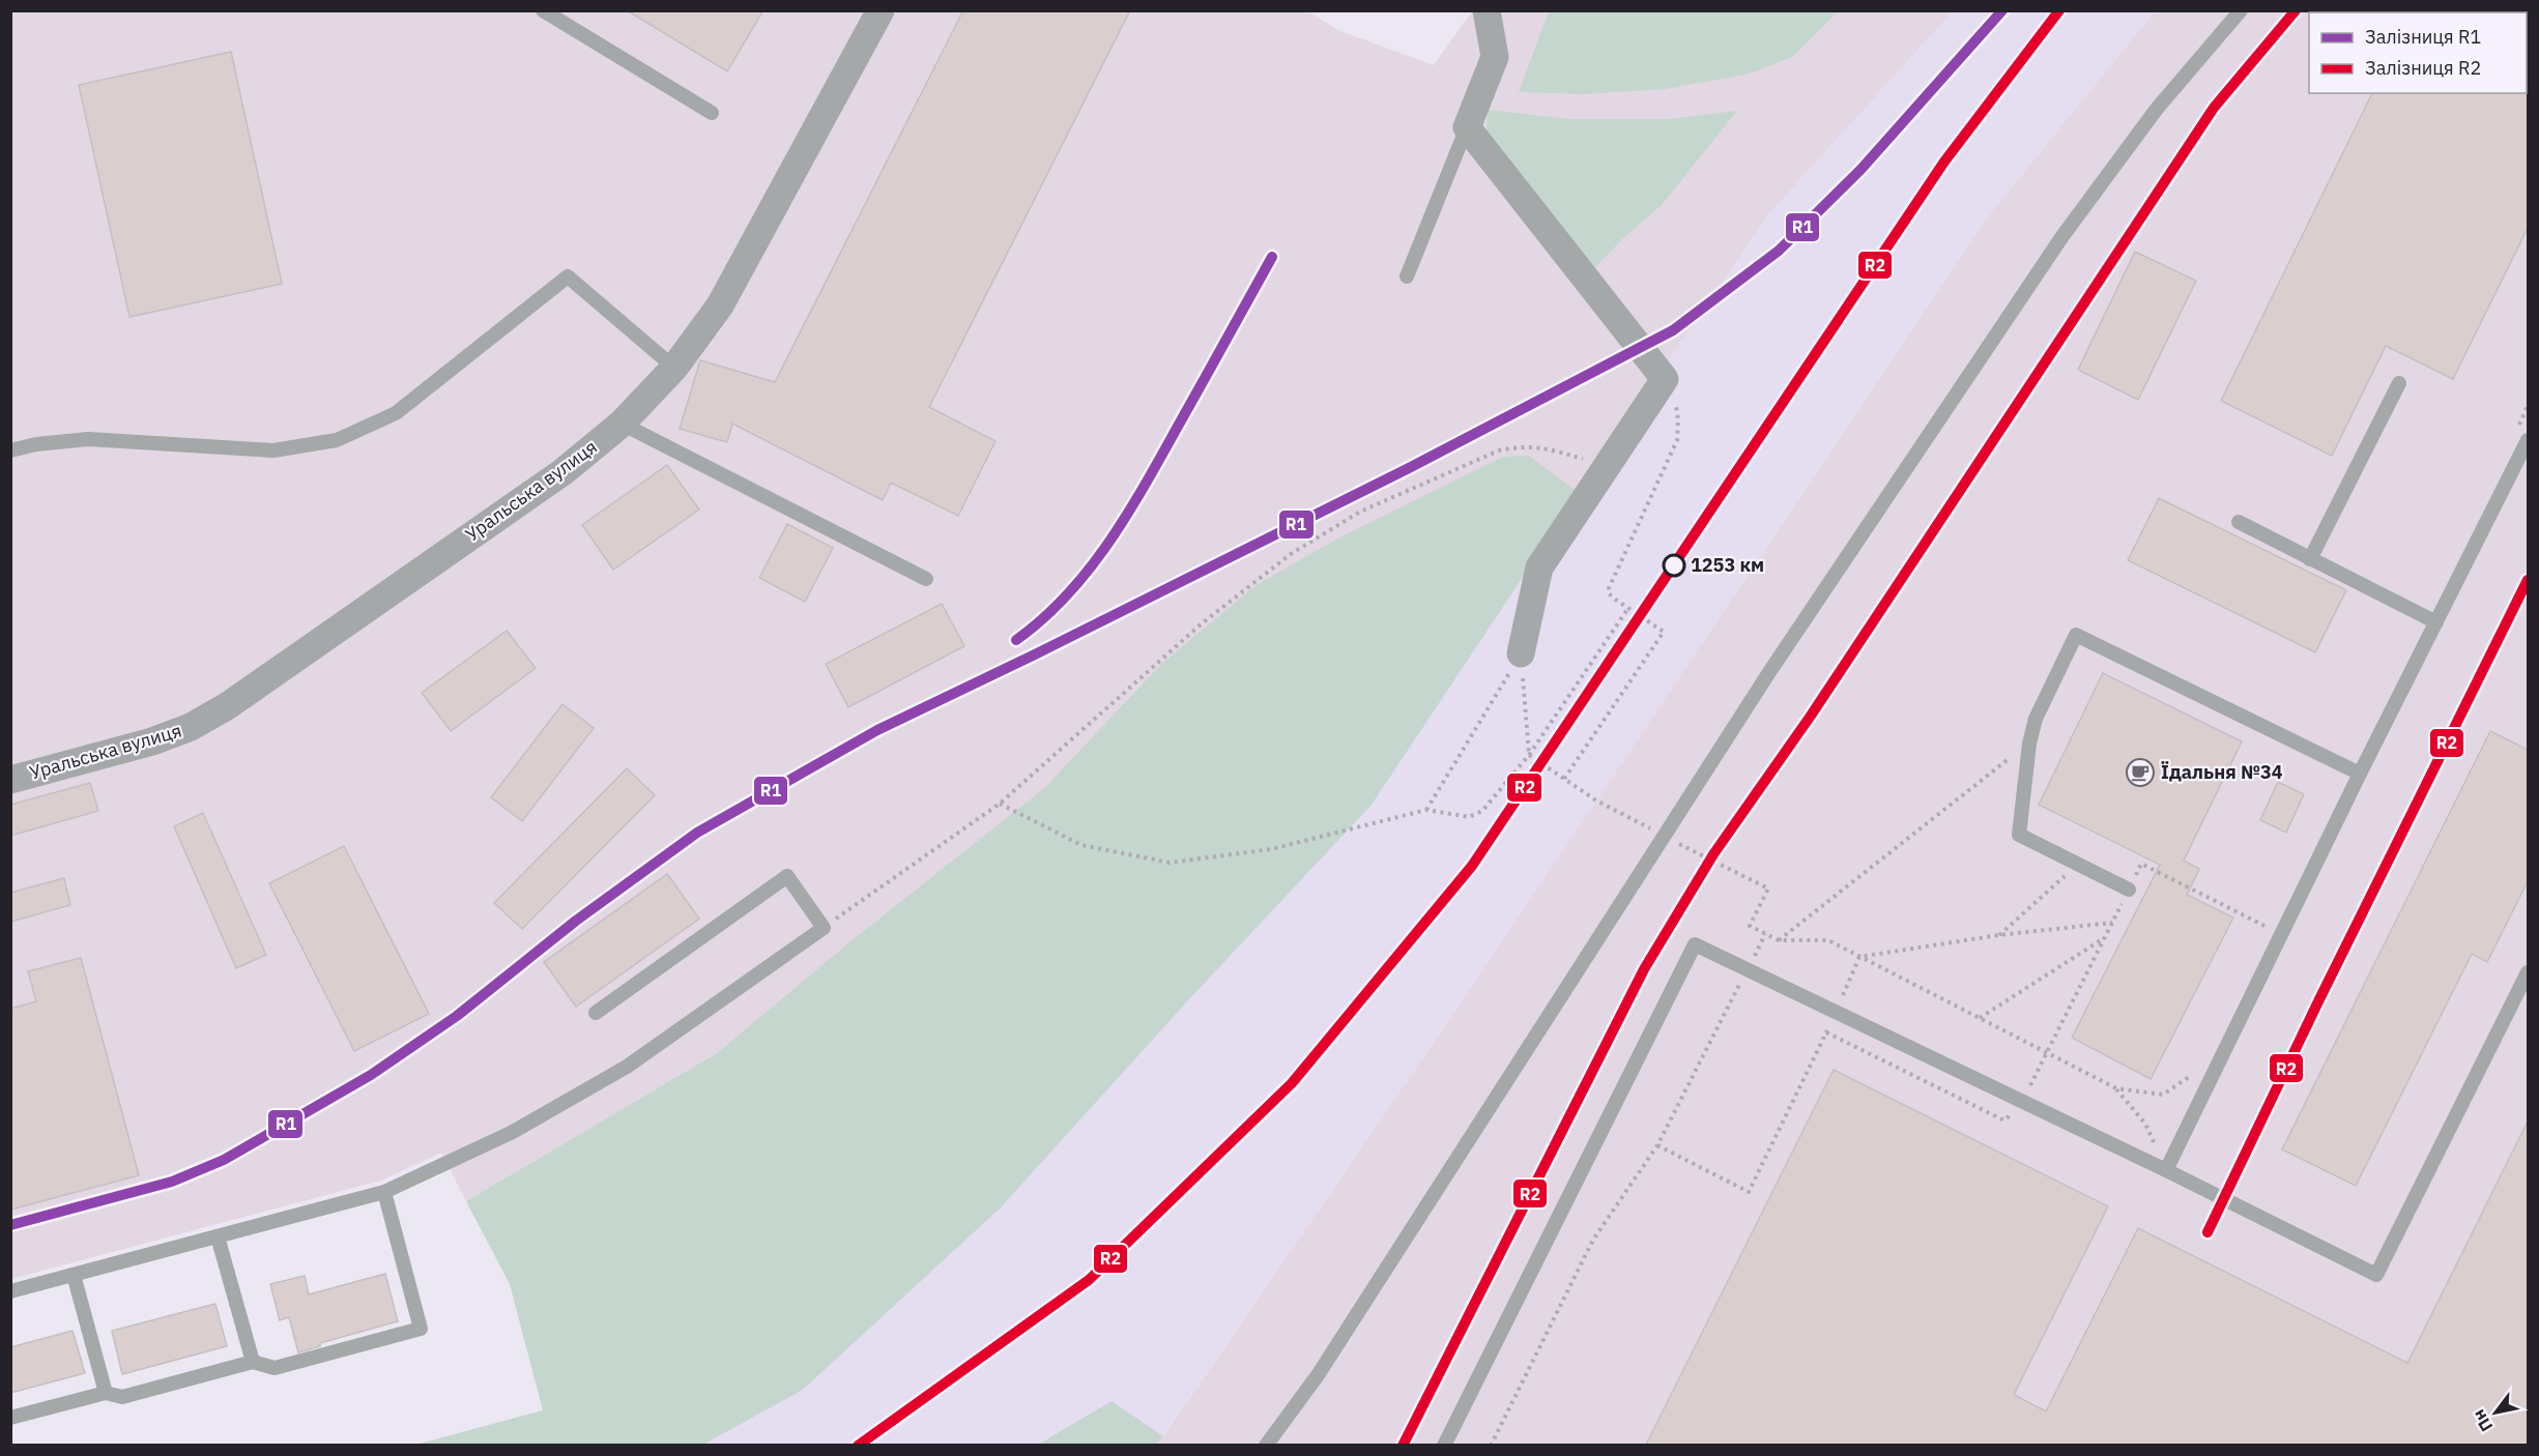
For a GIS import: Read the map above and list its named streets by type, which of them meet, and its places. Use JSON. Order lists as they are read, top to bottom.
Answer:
{
  "streets": {
    "street": ["Уральська вулиця"]
  },
  "places": {
    "other": ["1253 км"],
    "cafe": ["Їдальня №34"]
  },
  "lines": ["rail line R1", "rail line R2"],
  "legend": ["Залізниця R1", "Залізниця R2"],
  "north": "bottom left"
}
